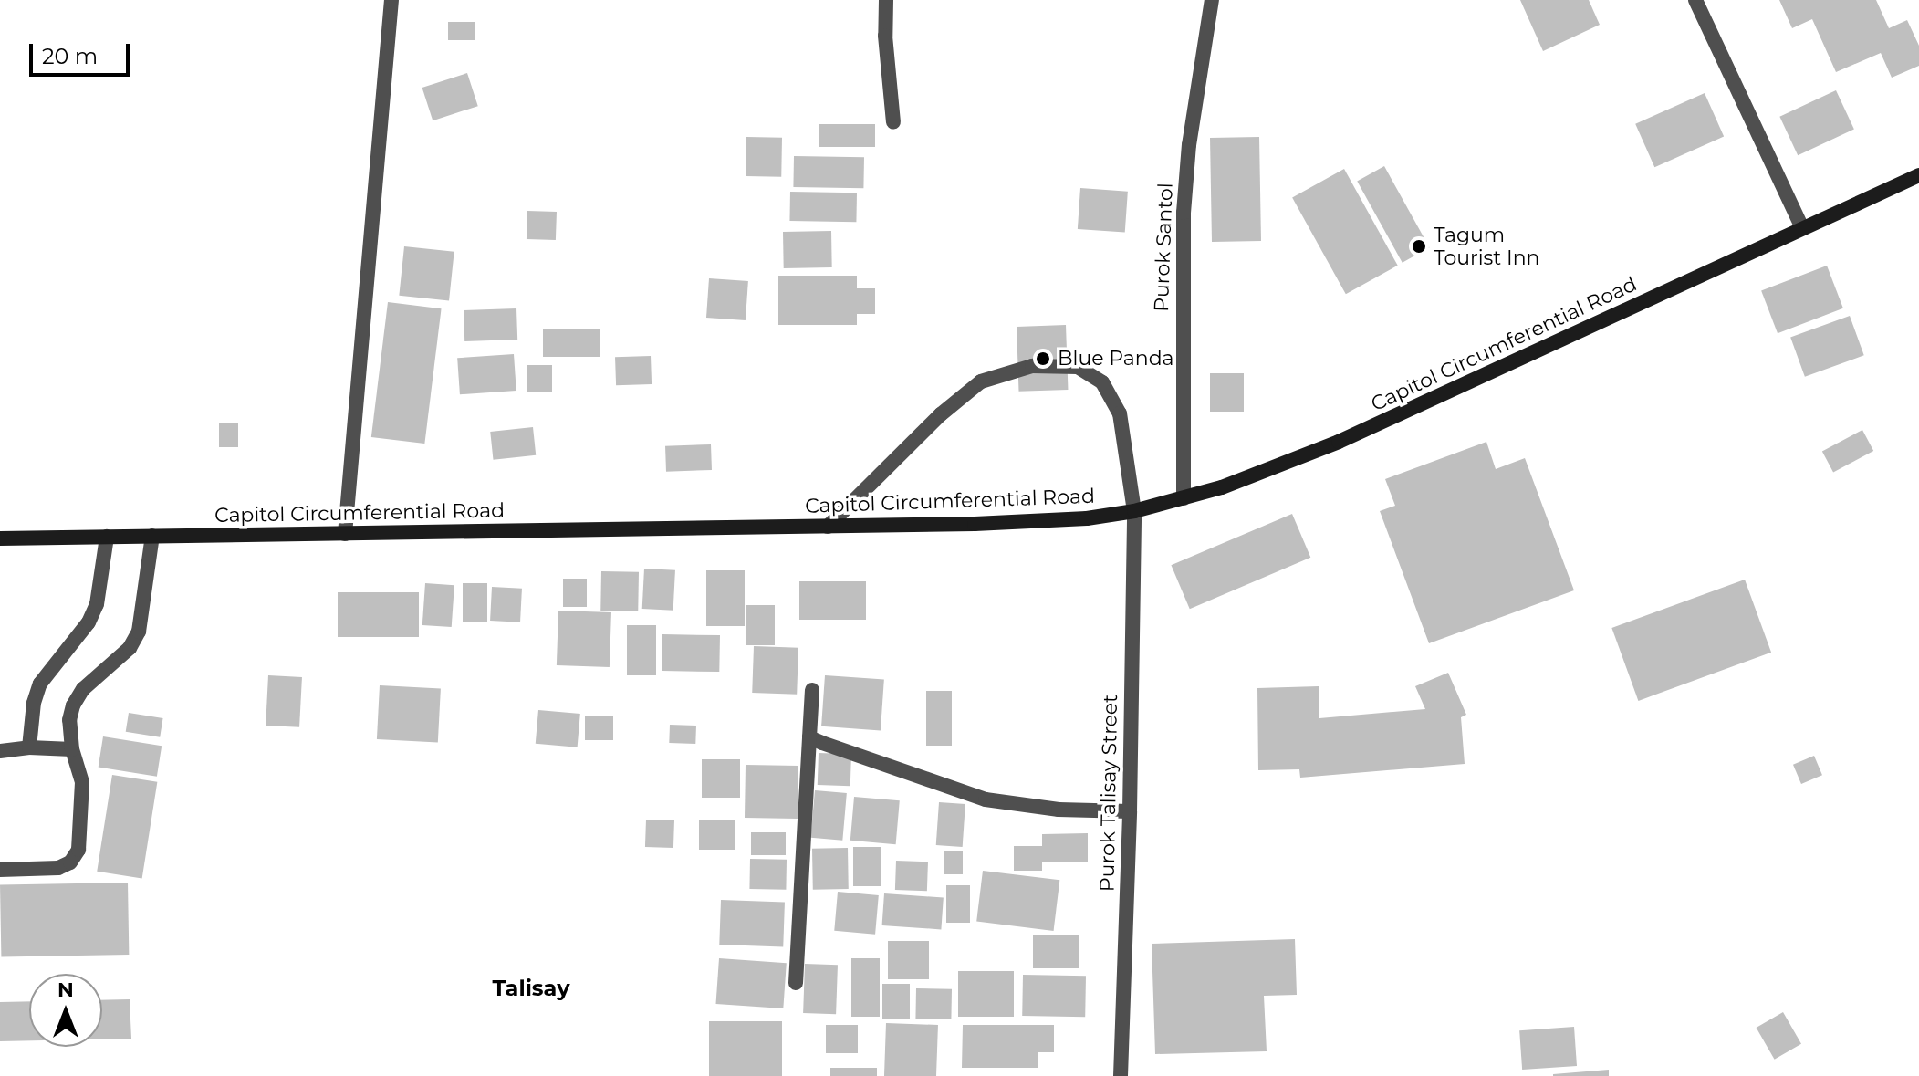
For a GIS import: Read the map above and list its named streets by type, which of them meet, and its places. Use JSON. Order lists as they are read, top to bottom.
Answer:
{
  "streets": {
    "main road": ["Capitol Circumferential Road"],
    "street": ["Purok Santol", "Purok Talisay Street"]
  },
  "crossings": [
    ["Purok Santol", "Capitol Circumferential Road"],
    ["Capitol Circumferential Road", "Purok Talisay Street"]
  ],
  "districts": ["Talisay"],
  "places": ["Tagum Tourist Inn", "Blue Panda"],
  "scale_bar": "20 m",
  "north": "top"
}
